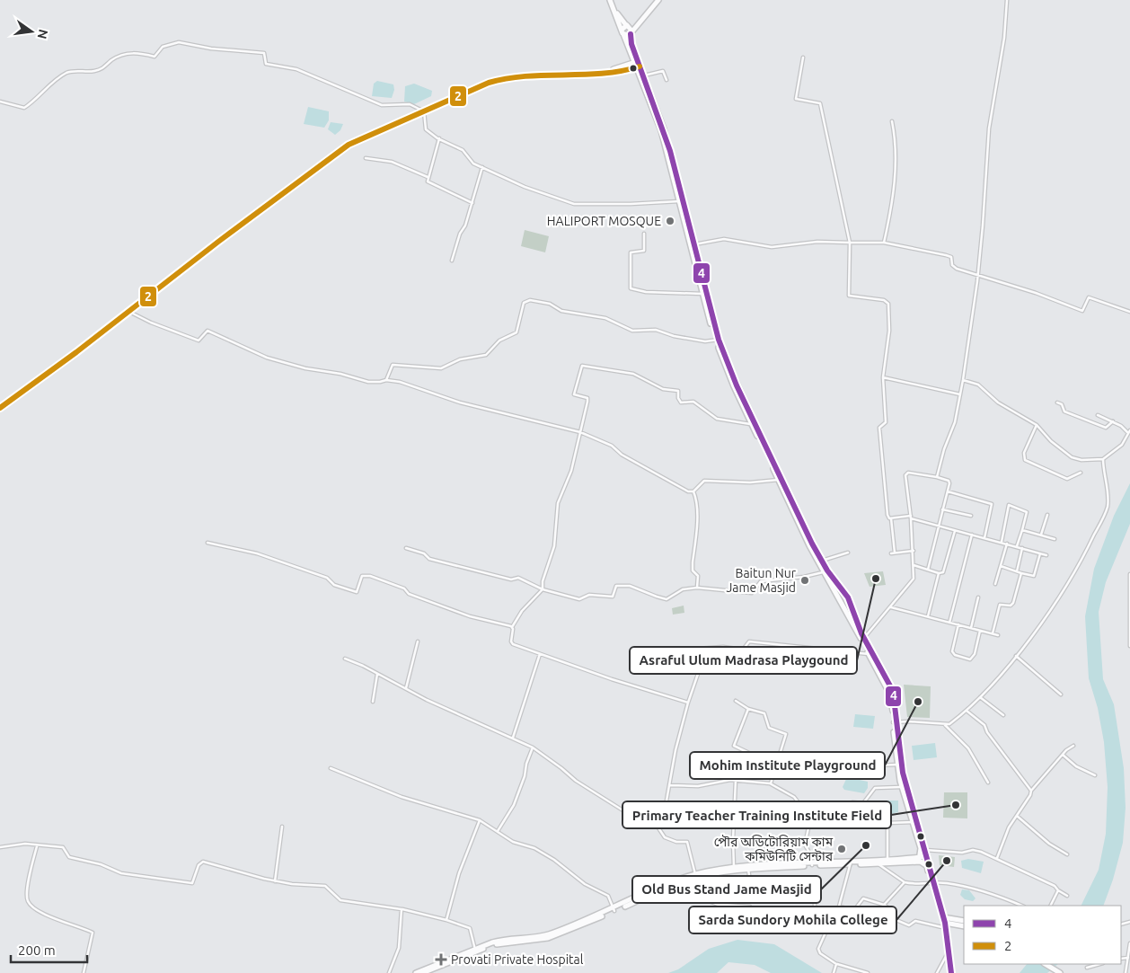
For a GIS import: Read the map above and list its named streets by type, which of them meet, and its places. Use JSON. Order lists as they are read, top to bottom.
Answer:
{
  "places": {
    "other": [
      "HALIPORT MOSQUE",
      "Asraful Ulum Madrasa Playgound",
      "Baitun Nur Jame Masjid",
      "Mohim Institute Playground",
      "Primary Teacher Training Institute Field",
      "Old Bus Stand Jame Masjid",
      "পৌর অডিটোরিয়াম কাম কমিউনিটি সেন্টার",
      "Sarda Sundory Mohila College"
    ],
    "health": ["Provati Private Hospital"]
  },
  "lines": ["transit line 4", "transit line 2"],
  "legend": ["4", "2"],
  "scale_bar": "200 m",
  "north": "right"
}
